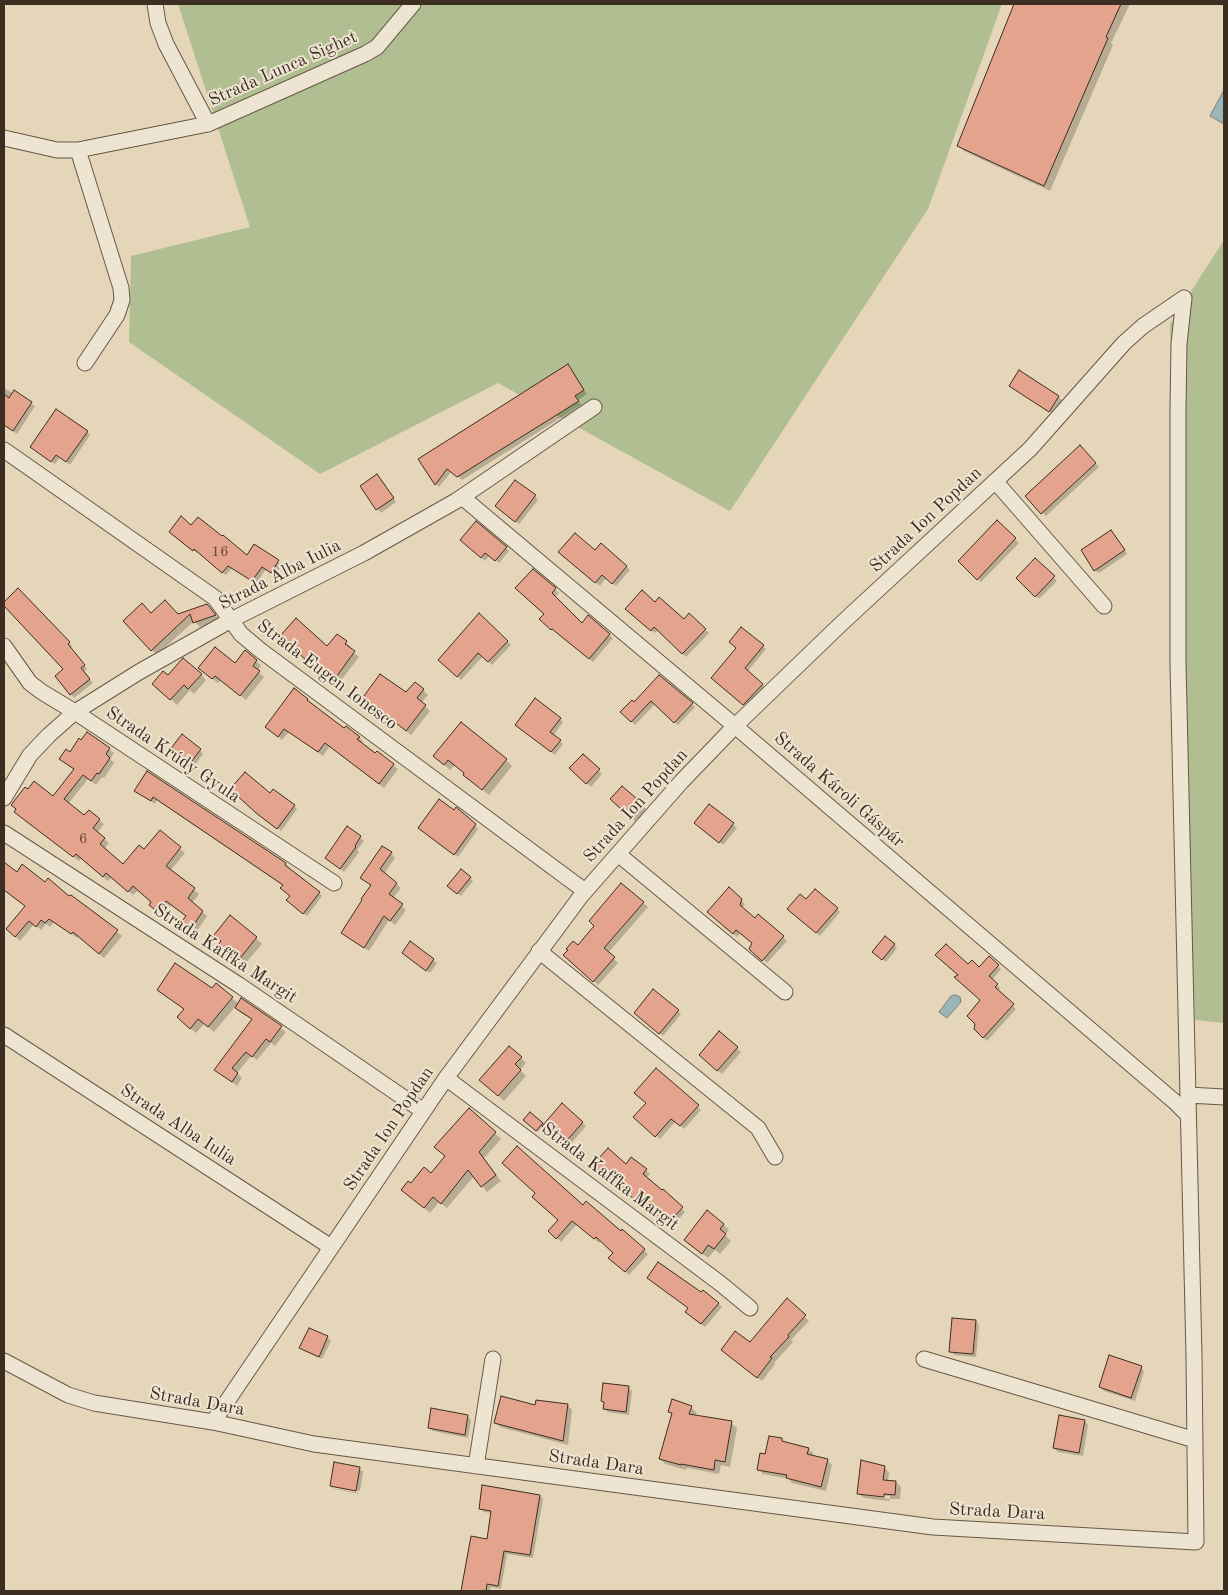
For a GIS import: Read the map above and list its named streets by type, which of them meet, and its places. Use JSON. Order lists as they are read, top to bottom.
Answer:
{
  "streets": {
    "street": [
      "Strada Lunca Sighet",
      "Strada Ion Popdan",
      "Strada Alba Iulia",
      "Strada Eugen Ionesco",
      "Strada Krúdy Gyula",
      "Strada Károli Gáspár",
      "Strada Kaffka Margit",
      "Strada Dara"
    ]
  },
  "crossings": [
    ["Strada Ion Popdan", "Strada Alba Iulia"],
    ["Strada Ion Popdan", "Strada Eugen Ionesco"],
    ["Strada Ion Popdan", "Strada Károli Gáspár"],
    ["Strada Ion Popdan", "Strada Kaffka Margit"],
    ["Strada Ion Popdan", "Strada Dara"],
    ["Strada Alba Iulia", "Strada Eugen Ionesco"],
    ["Strada Alba Iulia", "Strada Krúdy Gyula"],
    ["Strada Alba Iulia", "Strada Károli Gáspár"]
  ],
  "house_numbers": ["16", "6"]
}
